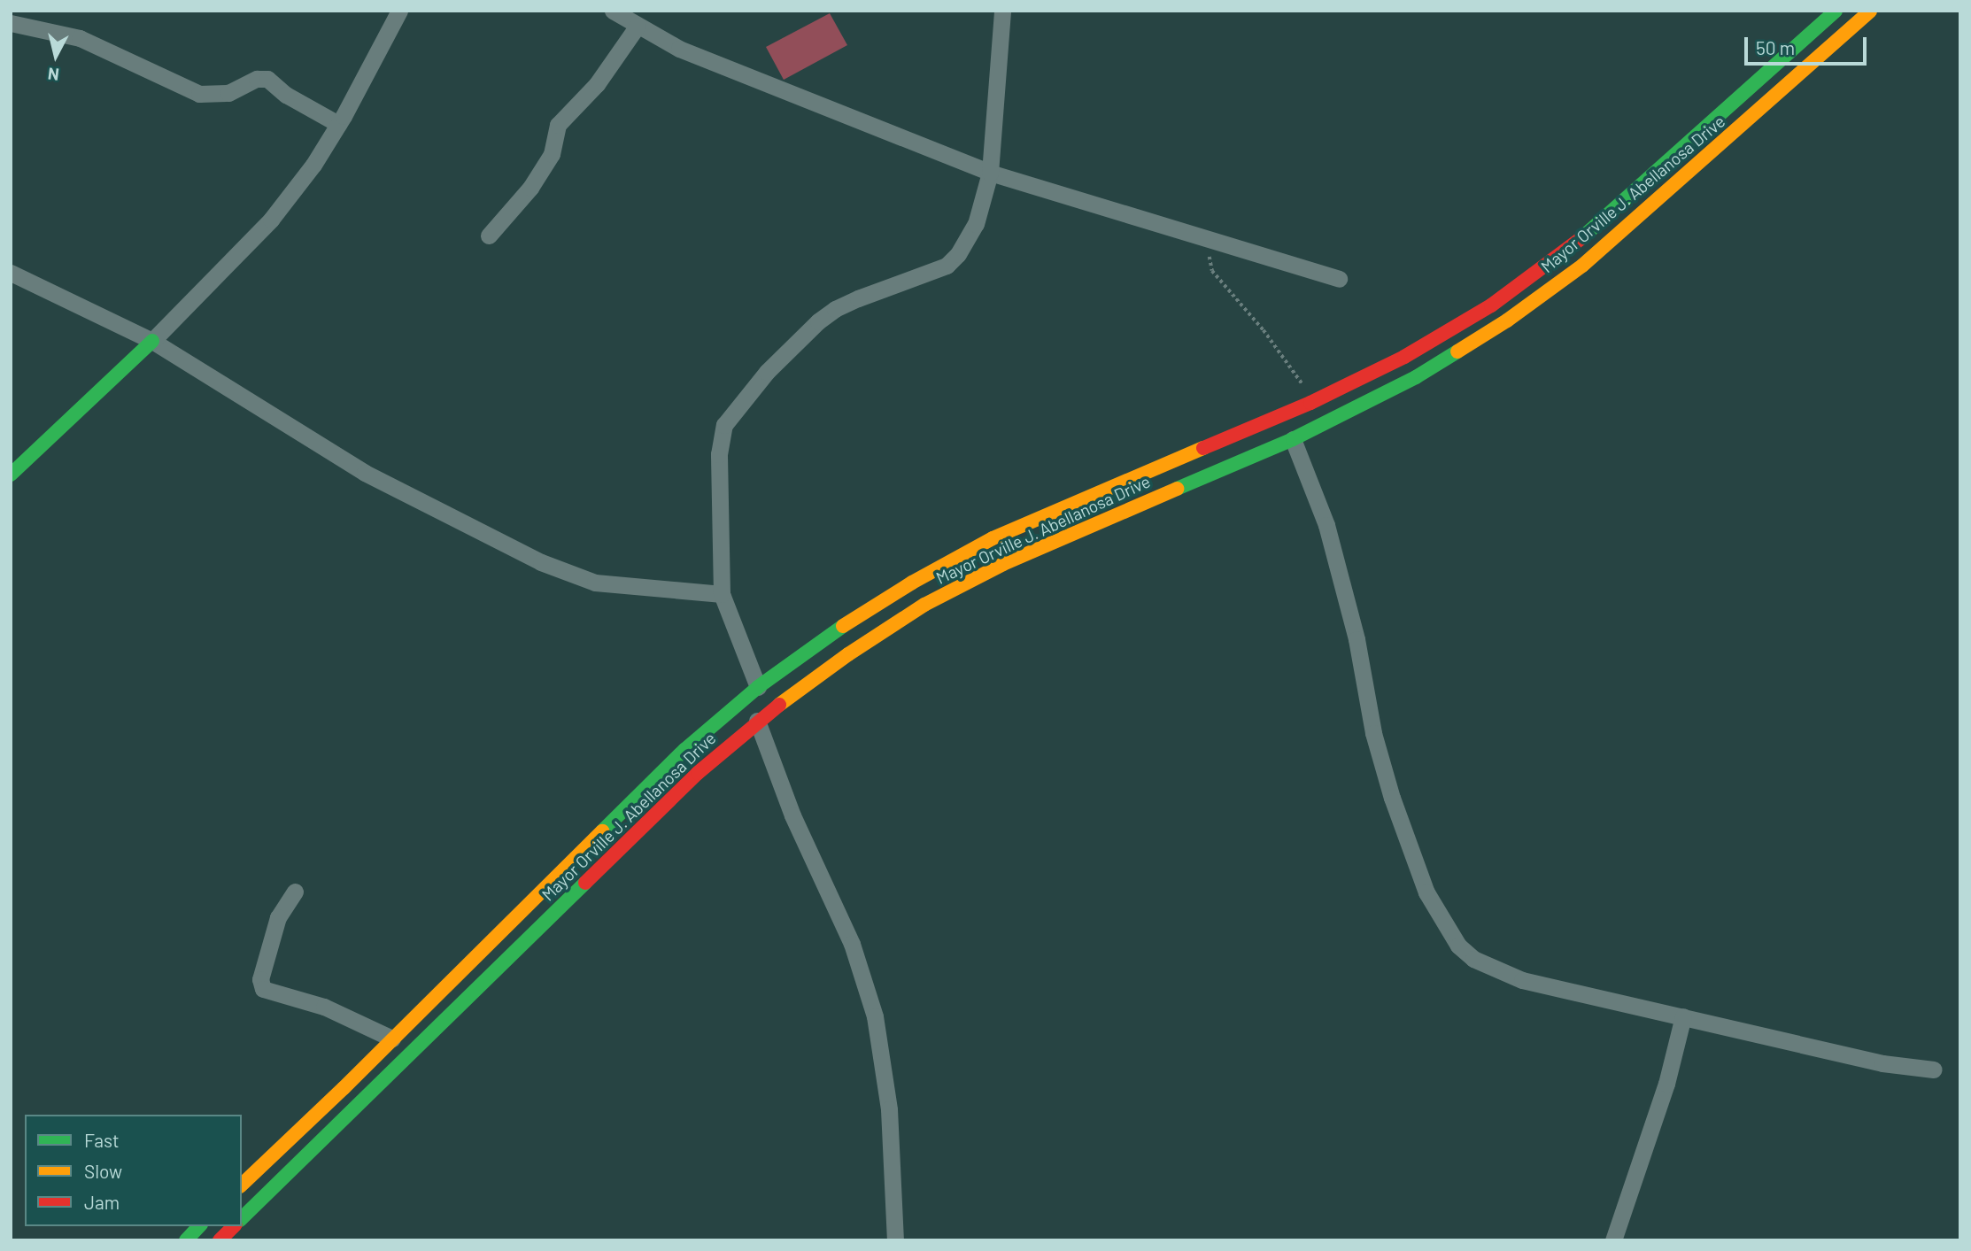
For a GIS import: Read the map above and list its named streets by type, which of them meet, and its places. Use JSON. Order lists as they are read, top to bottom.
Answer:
{
  "streets": {
    "main road": ["Mayor Orville J. Abellanosa Drive"]
  },
  "legend": ["Fast", "Slow", "Jam"],
  "scale_bar": "50 m",
  "north": "bottom"
}
